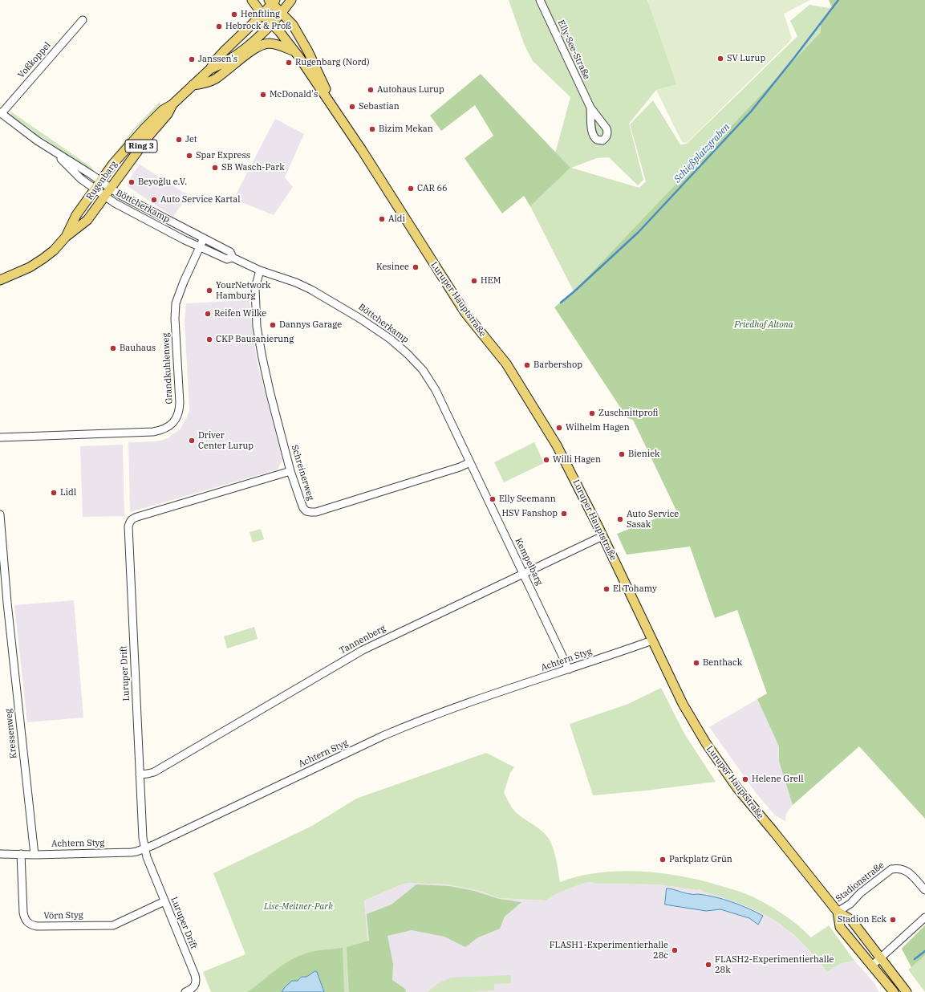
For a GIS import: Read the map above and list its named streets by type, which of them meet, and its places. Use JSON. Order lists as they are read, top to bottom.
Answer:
{
  "streets": {
    "main road": ["Ring 3", "Rugenbarg", "Luruper Hauptstraße"],
    "street": [
      "Elly-See-Straße",
      "Voßkoppel",
      "Böttcherkamp",
      "Grandkuhlenweg",
      "Schreinerweg",
      "Kempelbarg",
      "Tannenberg",
      "Achtern Styg",
      "Luruper Drift",
      "Kressenweg",
      "Stadionstraße",
      "Vörn Styg"
    ]
  },
  "crossings": [
    ["Voßkoppel", "Böttcherkamp"],
    ["Ring 3", "Rugenbarg"],
    ["Ring 3", "Luruper Hauptstraße"],
    ["Rugenbarg", "Böttcherkamp"],
    ["Rugenbarg", "Luruper Hauptstraße"],
    ["Böttcherkamp", "Grandkuhlenweg"],
    ["Böttcherkamp", "Schreinerweg"],
    ["Böttcherkamp", "Kempelbarg"],
    ["Luruper Hauptstraße", "Tannenberg"],
    ["Luruper Hauptstraße", "Achtern Styg"],
    ["Luruper Hauptstraße", "Stadionstraße"],
    ["Schreinerweg", "Kempelbarg"],
    ["Schreinerweg", "Luruper Drift"],
    ["Kempelbarg", "Tannenberg"],
    ["Kempelbarg", "Achtern Styg"],
    ["Tannenberg", "Luruper Drift"],
    ["Achtern Styg", "Luruper Drift"],
    ["Achtern Styg", "Kressenweg"],
    ["Achtern Styg", "Vörn Styg"],
    ["Luruper Drift", "Vörn Styg"]
  ],
  "water": ["Schießplatzgraben"],
  "parks": ["Friedhof Altona", "Lise-Meitner-Park"],
  "places": [
    "Henftling",
    "Hebrock & Proß",
    "SV Lurup",
    "Janssen's",
    "Rugenbarg (Nord)",
    "Autohaus Lurup",
    "McDonald's",
    "Sebastian",
    "Bizim Mekan",
    "Jet",
    "Spar Express",
    "SB Wasch-Park",
    "Beyoğlu e.V.",
    "CAR 66",
    "Auto Service Kartal",
    "Aldi",
    "Kesinee",
    "HEM",
    "YourNetwork Hamburg",
    "Reifen Wilke",
    "Dannys Garage",
    "CKP Bausanierung",
    "Bauhaus",
    "Barbershop",
    "Zuschnittprofi",
    "Wilhelm Hagen",
    "Driver Center Lurup",
    "Bieniek",
    "Willi Hagen",
    "Lidl",
    "Elly Seemann",
    "HSV Fanshop",
    "Auto Service Sasak",
    "El Tohamy",
    "Benthack",
    "Helene Grell",
    "Parkplatz Grün",
    "Stadion Eck",
    "FLASH1-Experimentierhalle 28c",
    "FLASH2-Experimentierhalle 28k"
  ]
}
